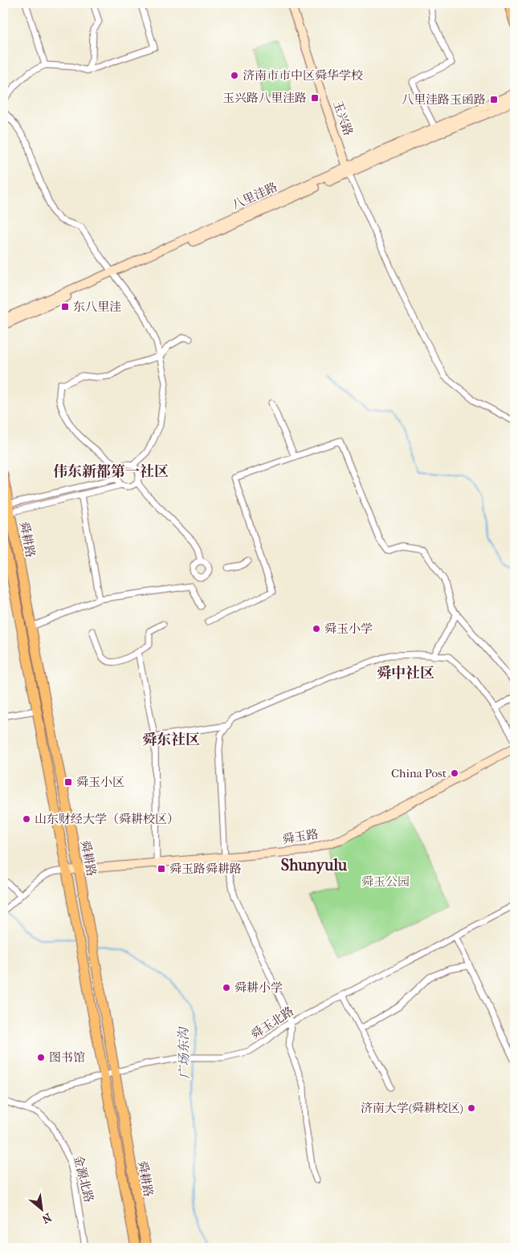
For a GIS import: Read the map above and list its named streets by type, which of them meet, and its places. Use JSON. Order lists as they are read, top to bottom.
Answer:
{
  "streets": {
    "main road": [
      "玉兴路",
      "八里洼路",
      "舜耕路",
      "舜玉路"
    ],
    "street": ["舜玉北路", "金源北路"]
  },
  "crossings": [
    ["玉兴路", "八里洼路"],
    ["舜耕路", "舜玉路"],
    ["舜耕路", "舜玉北路"],
    ["舜玉北路", "金源北路"]
  ],
  "districts": [
    "伟东新都第一社区",
    "舜中社区",
    "舜东社区",
    "Shunyulu"
  ],
  "water": ["广场东沟"],
  "parks": ["舜玉公园"],
  "places": {
    "other": [
      "济南市市中区舜华学校",
      "舜玉小学",
      "China Post",
      "山东财经大学（舜耕校区）",
      "舜耕小学",
      "图书馆",
      "济南大学(舜耕校区)"
    ],
    "transit": [
      "玉兴路八里洼路",
      "八里洼路玉函路",
      "东八里洼",
      "舜玉小区",
      "舜玉路舜耕路"
    ]
  },
  "north": "bottom right"
}
